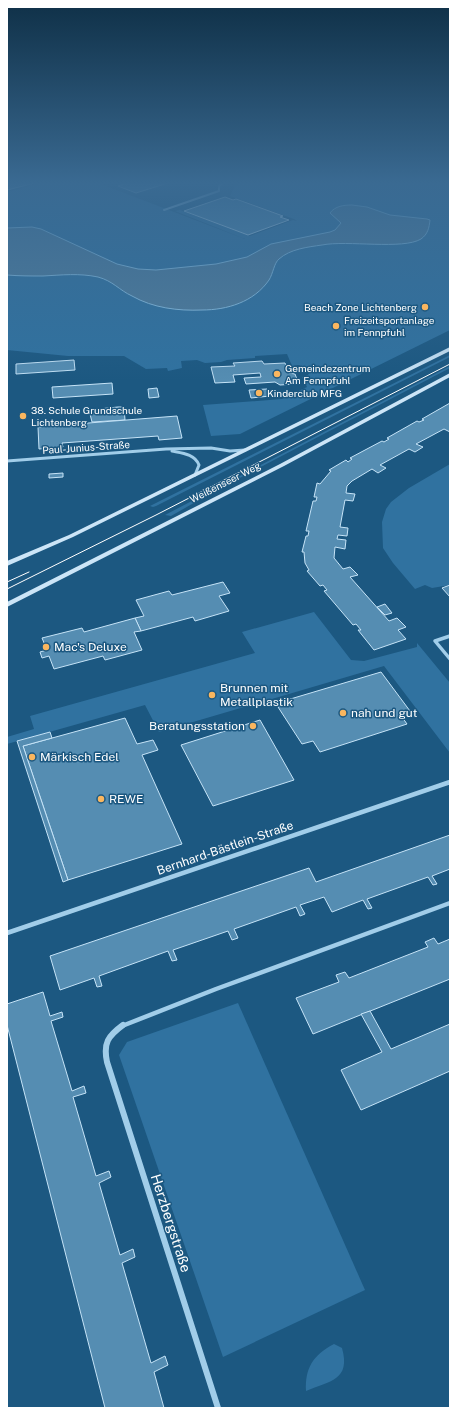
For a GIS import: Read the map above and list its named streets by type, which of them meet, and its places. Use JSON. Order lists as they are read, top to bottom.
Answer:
{
  "streets": {
    "main road": ["Weißenseer Weg"],
    "street": ["Paul-Junius-Straße", "Bernhard-Bästlein-Straße", "Herzbergstraße"]
  },
  "crossings": [
    ["Paul-Junius-Straße", "Weißenseer Weg"]
  ],
  "places": [
    "Beach Zone Lichtenberg",
    "Freizeitsportanlage im Fennpfuhl",
    "Gemeindezentrum Am Fennpfuhl",
    "Kinderclub MFG",
    "38. Schule Grundschule Lichtenberg",
    "Mac's Deluxe",
    "Brunnen mit Metallplastik",
    "nah und gut",
    "Beratungsstation",
    "Märkisch Edel",
    "REWE"
  ]
}
